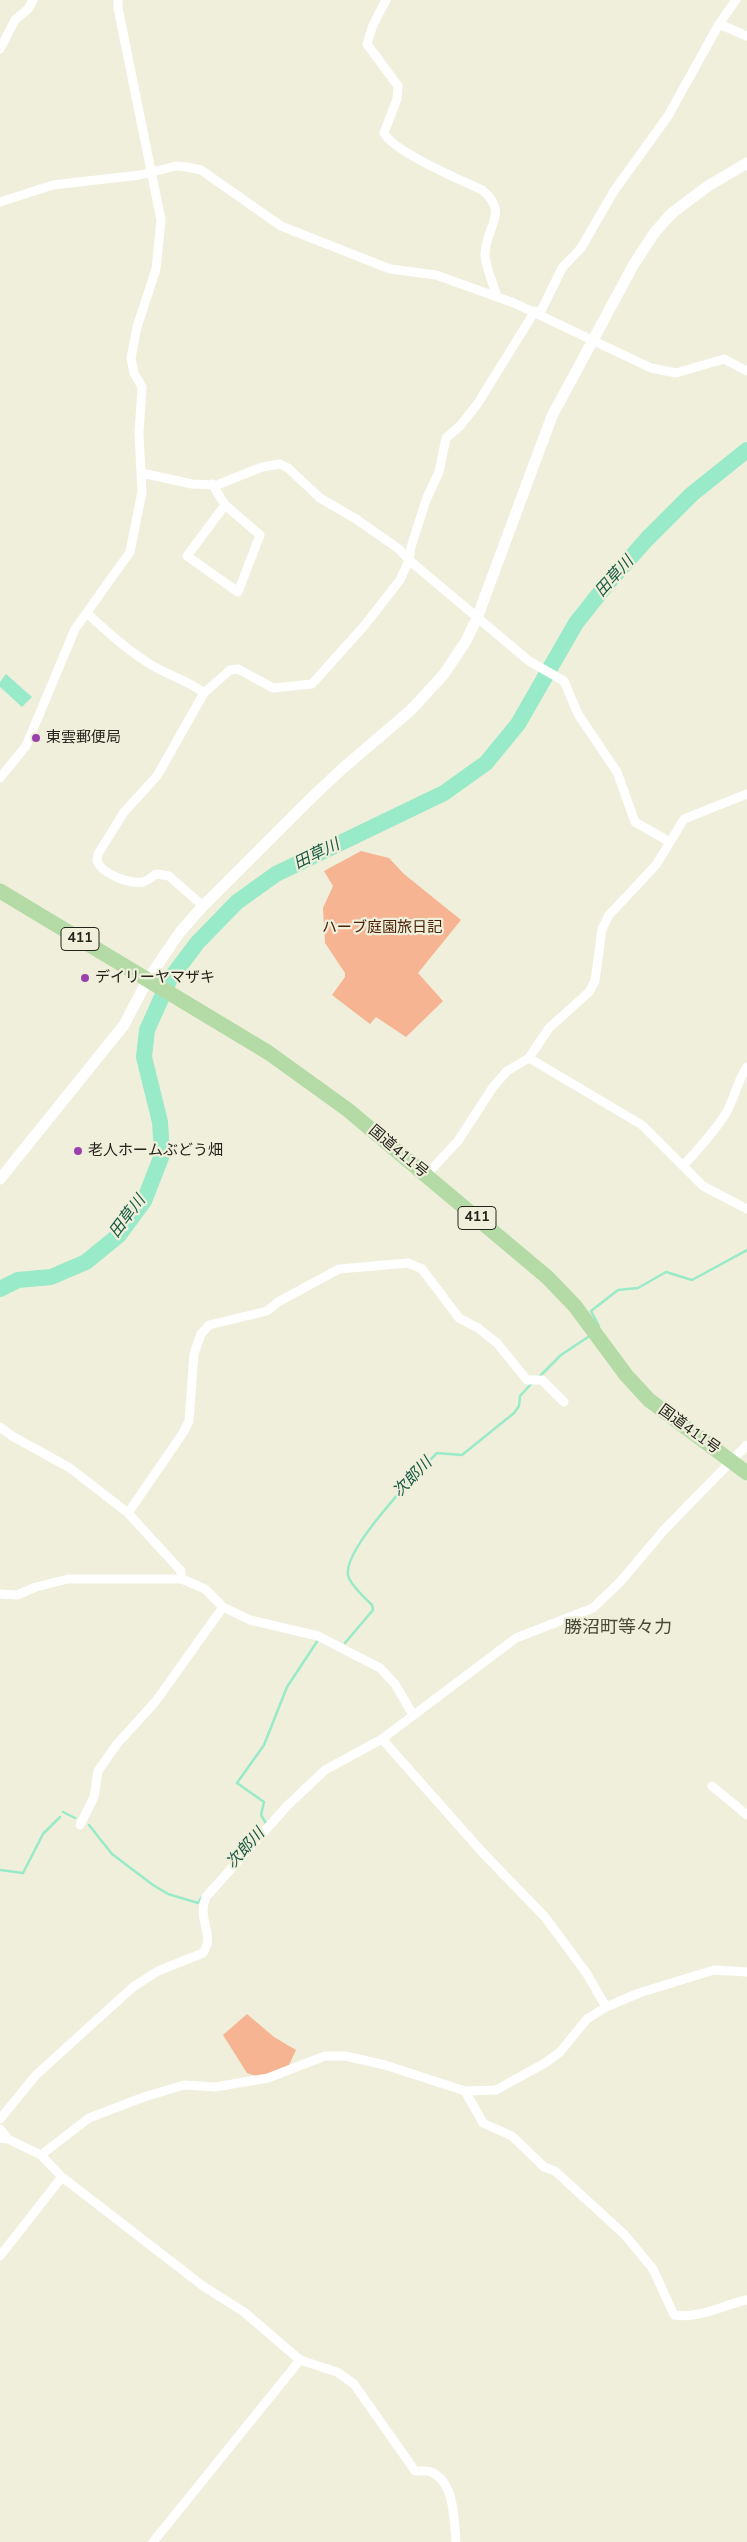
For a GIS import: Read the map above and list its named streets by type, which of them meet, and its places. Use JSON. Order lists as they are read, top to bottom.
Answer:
{
  "streets": {
    "highway": ["411", "国道411号"]
  },
  "districts": ["勝沼町等々力"],
  "water": ["田草川", "次郎川"],
  "parks": ["ハーブ庭園旅日記"],
  "places": ["東雲郵便局", "デイリーヤマザキ", "老人ホームぶどう畑"]
}
